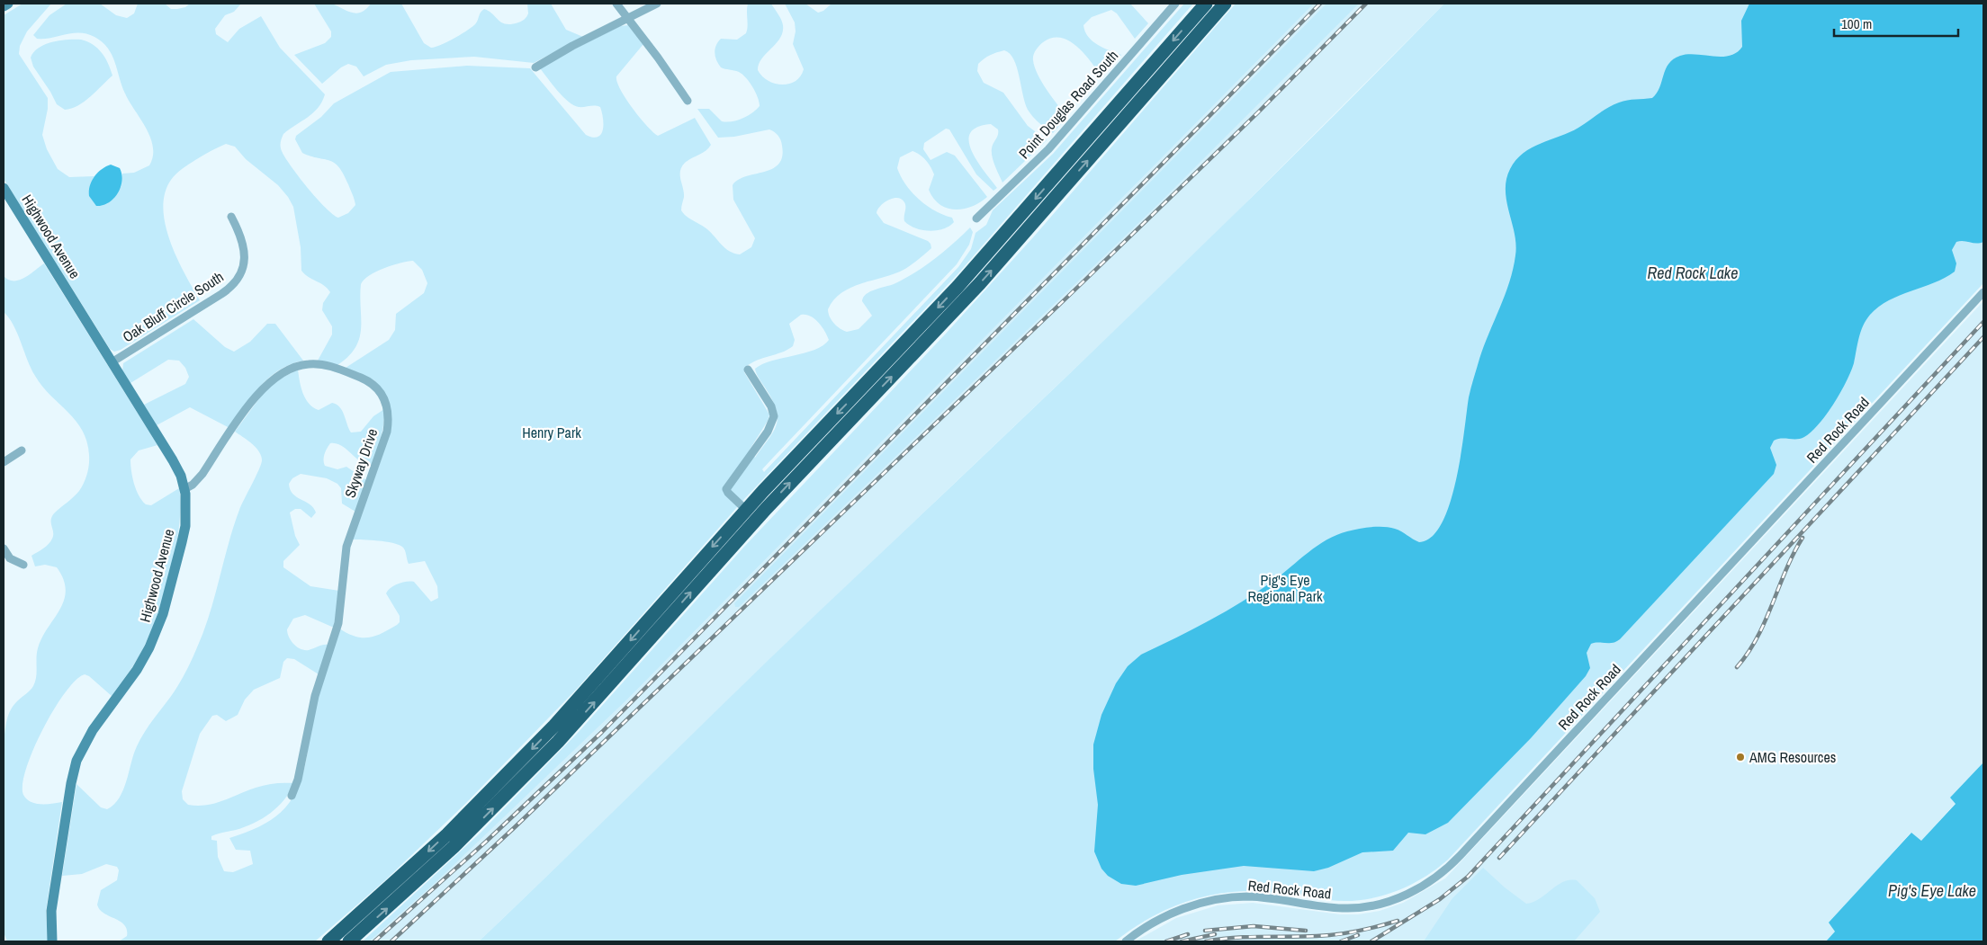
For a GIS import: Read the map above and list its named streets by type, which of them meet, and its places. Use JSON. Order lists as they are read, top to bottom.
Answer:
{
  "streets": {
    "street": [
      "Point Douglas Road South",
      "Highwood Avenue",
      "Oak Bluff Circle South",
      "Red Rock Road",
      "Skyway Drive"
    ]
  },
  "crossings": [
    ["Highwood Avenue", "Oak Bluff Circle South"],
    ["Highwood Avenue", "Skyway Drive"]
  ],
  "water": ["Red Rock Lake", "Pig's Eye Lake"],
  "parks": ["Henry Park", "Pig's Eye Regional Park"],
  "places": ["AMG Resources"],
  "scale_bar": "100 m"
}
